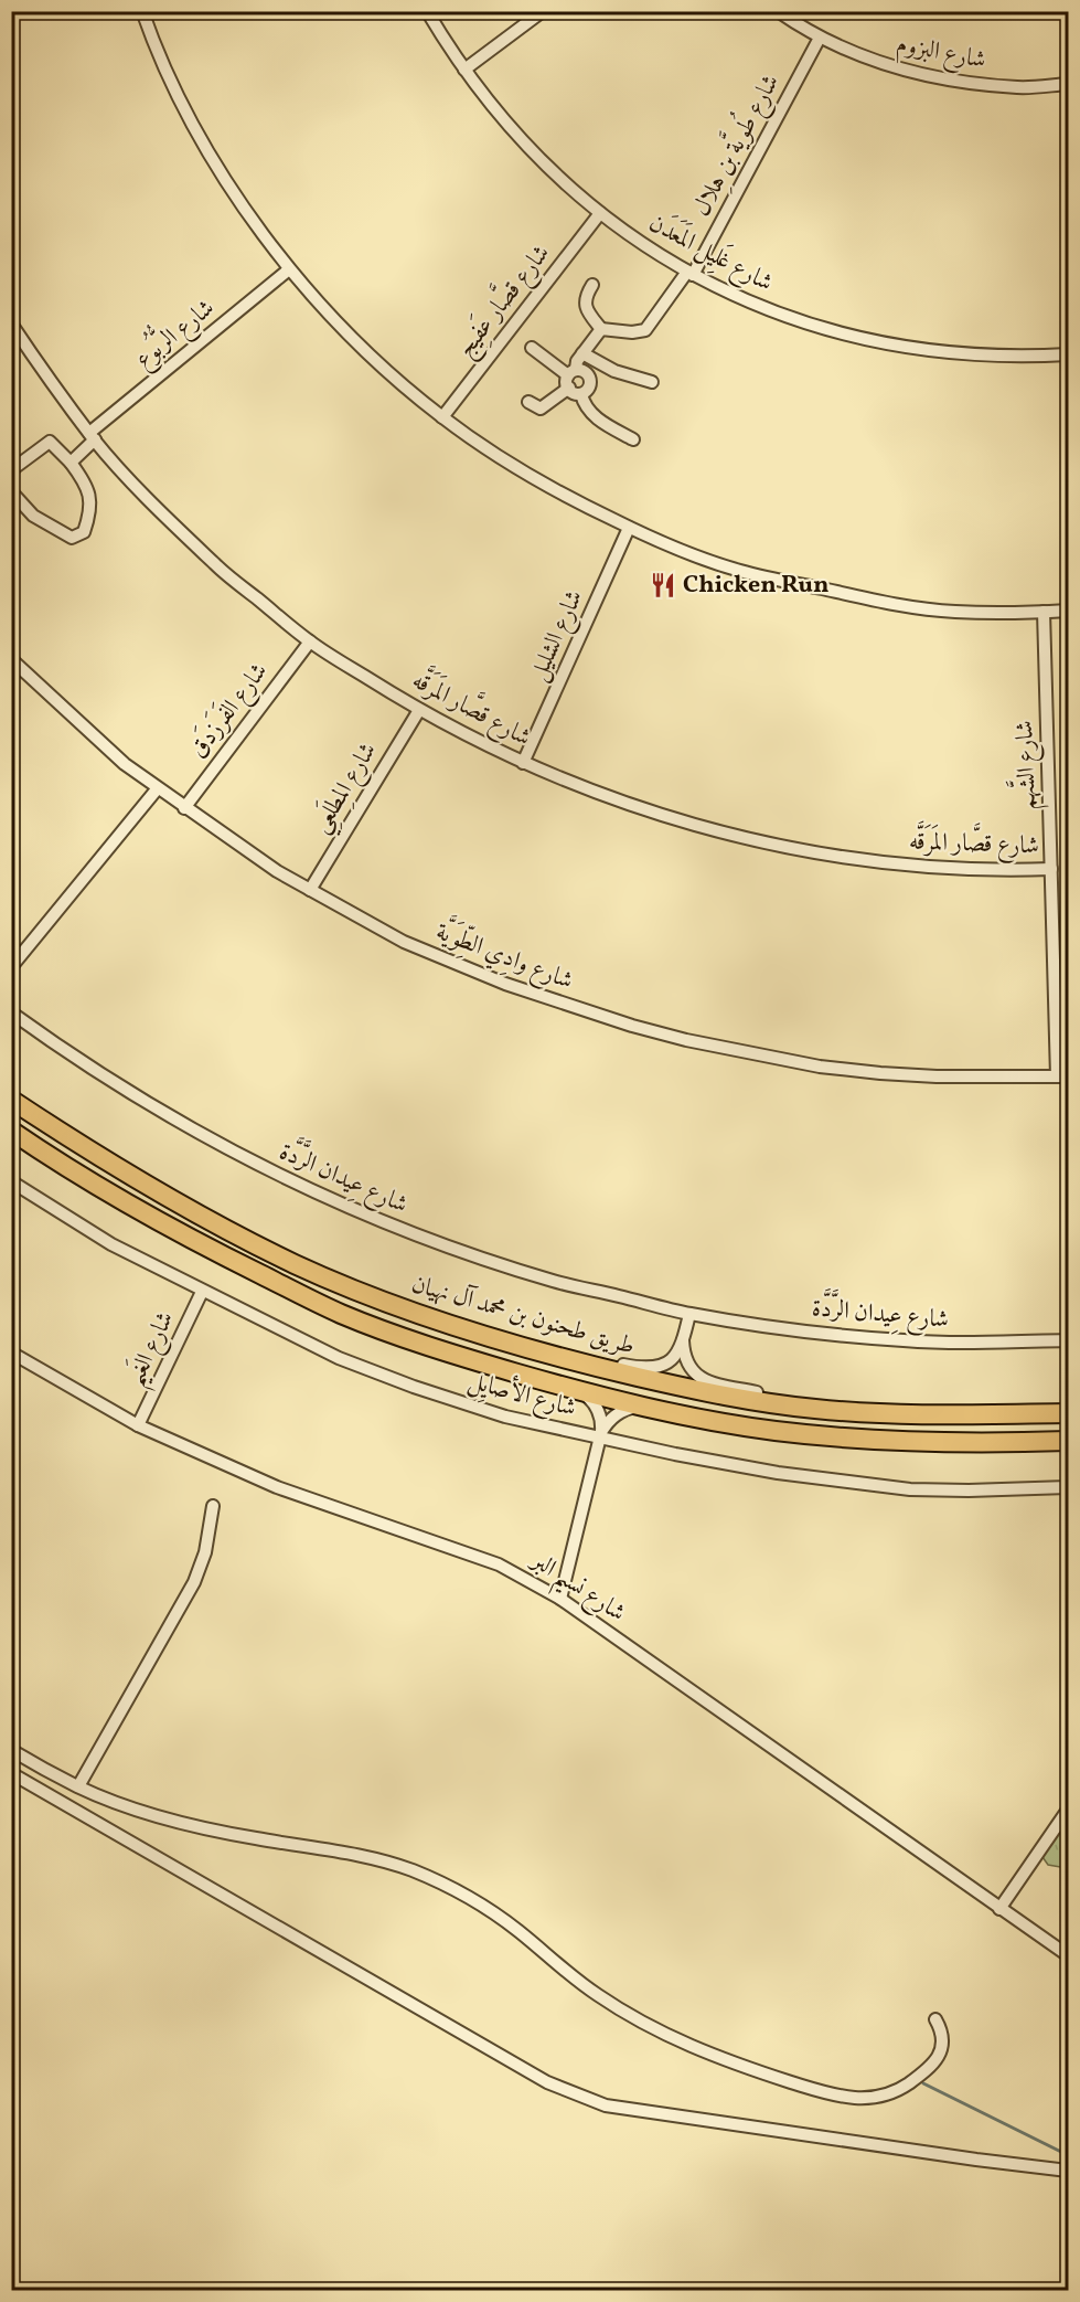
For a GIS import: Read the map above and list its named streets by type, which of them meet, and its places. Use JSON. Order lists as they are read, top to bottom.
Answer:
{
  "streets": {
    "main road": ["طريق طحنون بن محمد آل نهيان"],
    "street": [
      "شارع البزوم",
      "شارع طُويَّة بن هِلال",
      "شارع غَلِيل المَعَدَن",
      "شارع قصَّار عَفِيج",
      "شارع الرُّبُوع",
      "شارع الشليل",
      "شارع قصَّار المَرَقَّه",
      "شارع الفَرَزدَق",
      "شارع الشَّهم",
      "شارع المِطلَعِي",
      "شارع وادِي الطِّوَيَّة",
      "شارع عِيدان الرَّدَّة",
      "شارع الغَيم",
      "شارع الأصايِل",
      "شارع نسيم البر"
    ]
  },
  "crossings": [
    ["شارع البزوم", "شارع طُويَّة بن هِلال"],
    ["شارع طُويَّة بن هِلال", "شارع غَلِيل المَعَدَن"],
    ["شارع غَلِيل المَعَدَن", "شارع قصَّار عَفِيج"],
    ["شارع الرُّبُوع", "شارع قصَّار المَرَقَّه"],
    ["شارع الشليل", "شارع قصَّار المَرَقَّه"],
    ["شارع قصَّار المَرَقَّه", "شارع الفَرَزدَق"],
    ["شارع قصَّار المَرَقَّه", "شارع الشَّهم"],
    ["شارع قصَّار المَرَقَّه", "شارع المِطلَعِي"],
    ["شارع الفَرَزدَق", "شارع وادِي الطِّوَيَّة"],
    ["شارع الشَّهم", "شارع وادِي الطِّوَيَّة"],
    ["شارع المِطلَعِي", "شارع وادِي الطِّوَيَّة"],
    ["شارع الغَيم", "شارع الأصايِل"],
    ["شارع الغَيم", "شارع نسيم البر"]
  ],
  "places": {
    "restaurant": ["Chicken Run"]
  }
}
